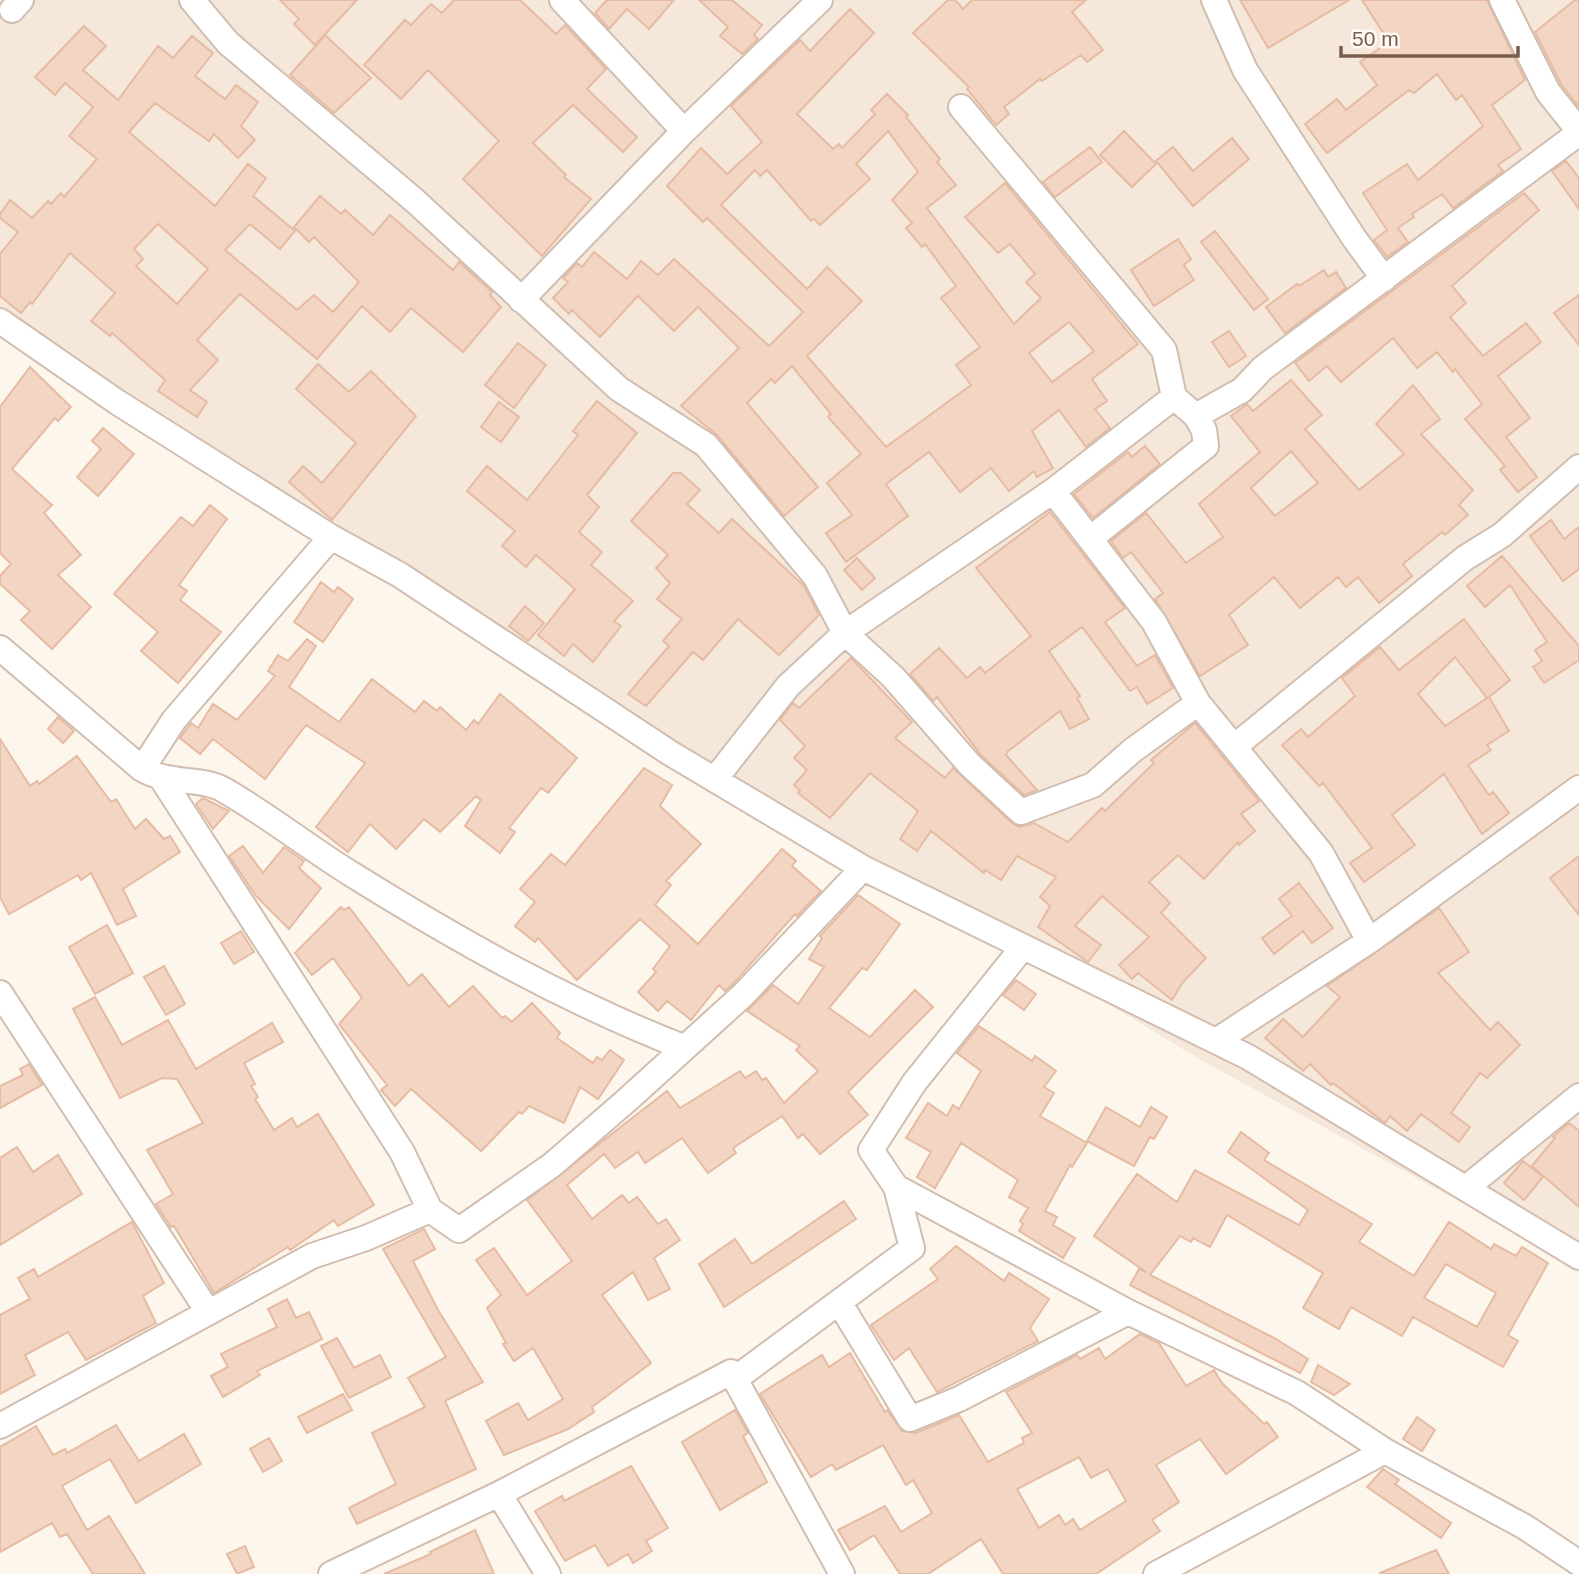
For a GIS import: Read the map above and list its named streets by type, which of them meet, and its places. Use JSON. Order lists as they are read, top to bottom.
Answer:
{
  "scale_bar": "50 m"
}
